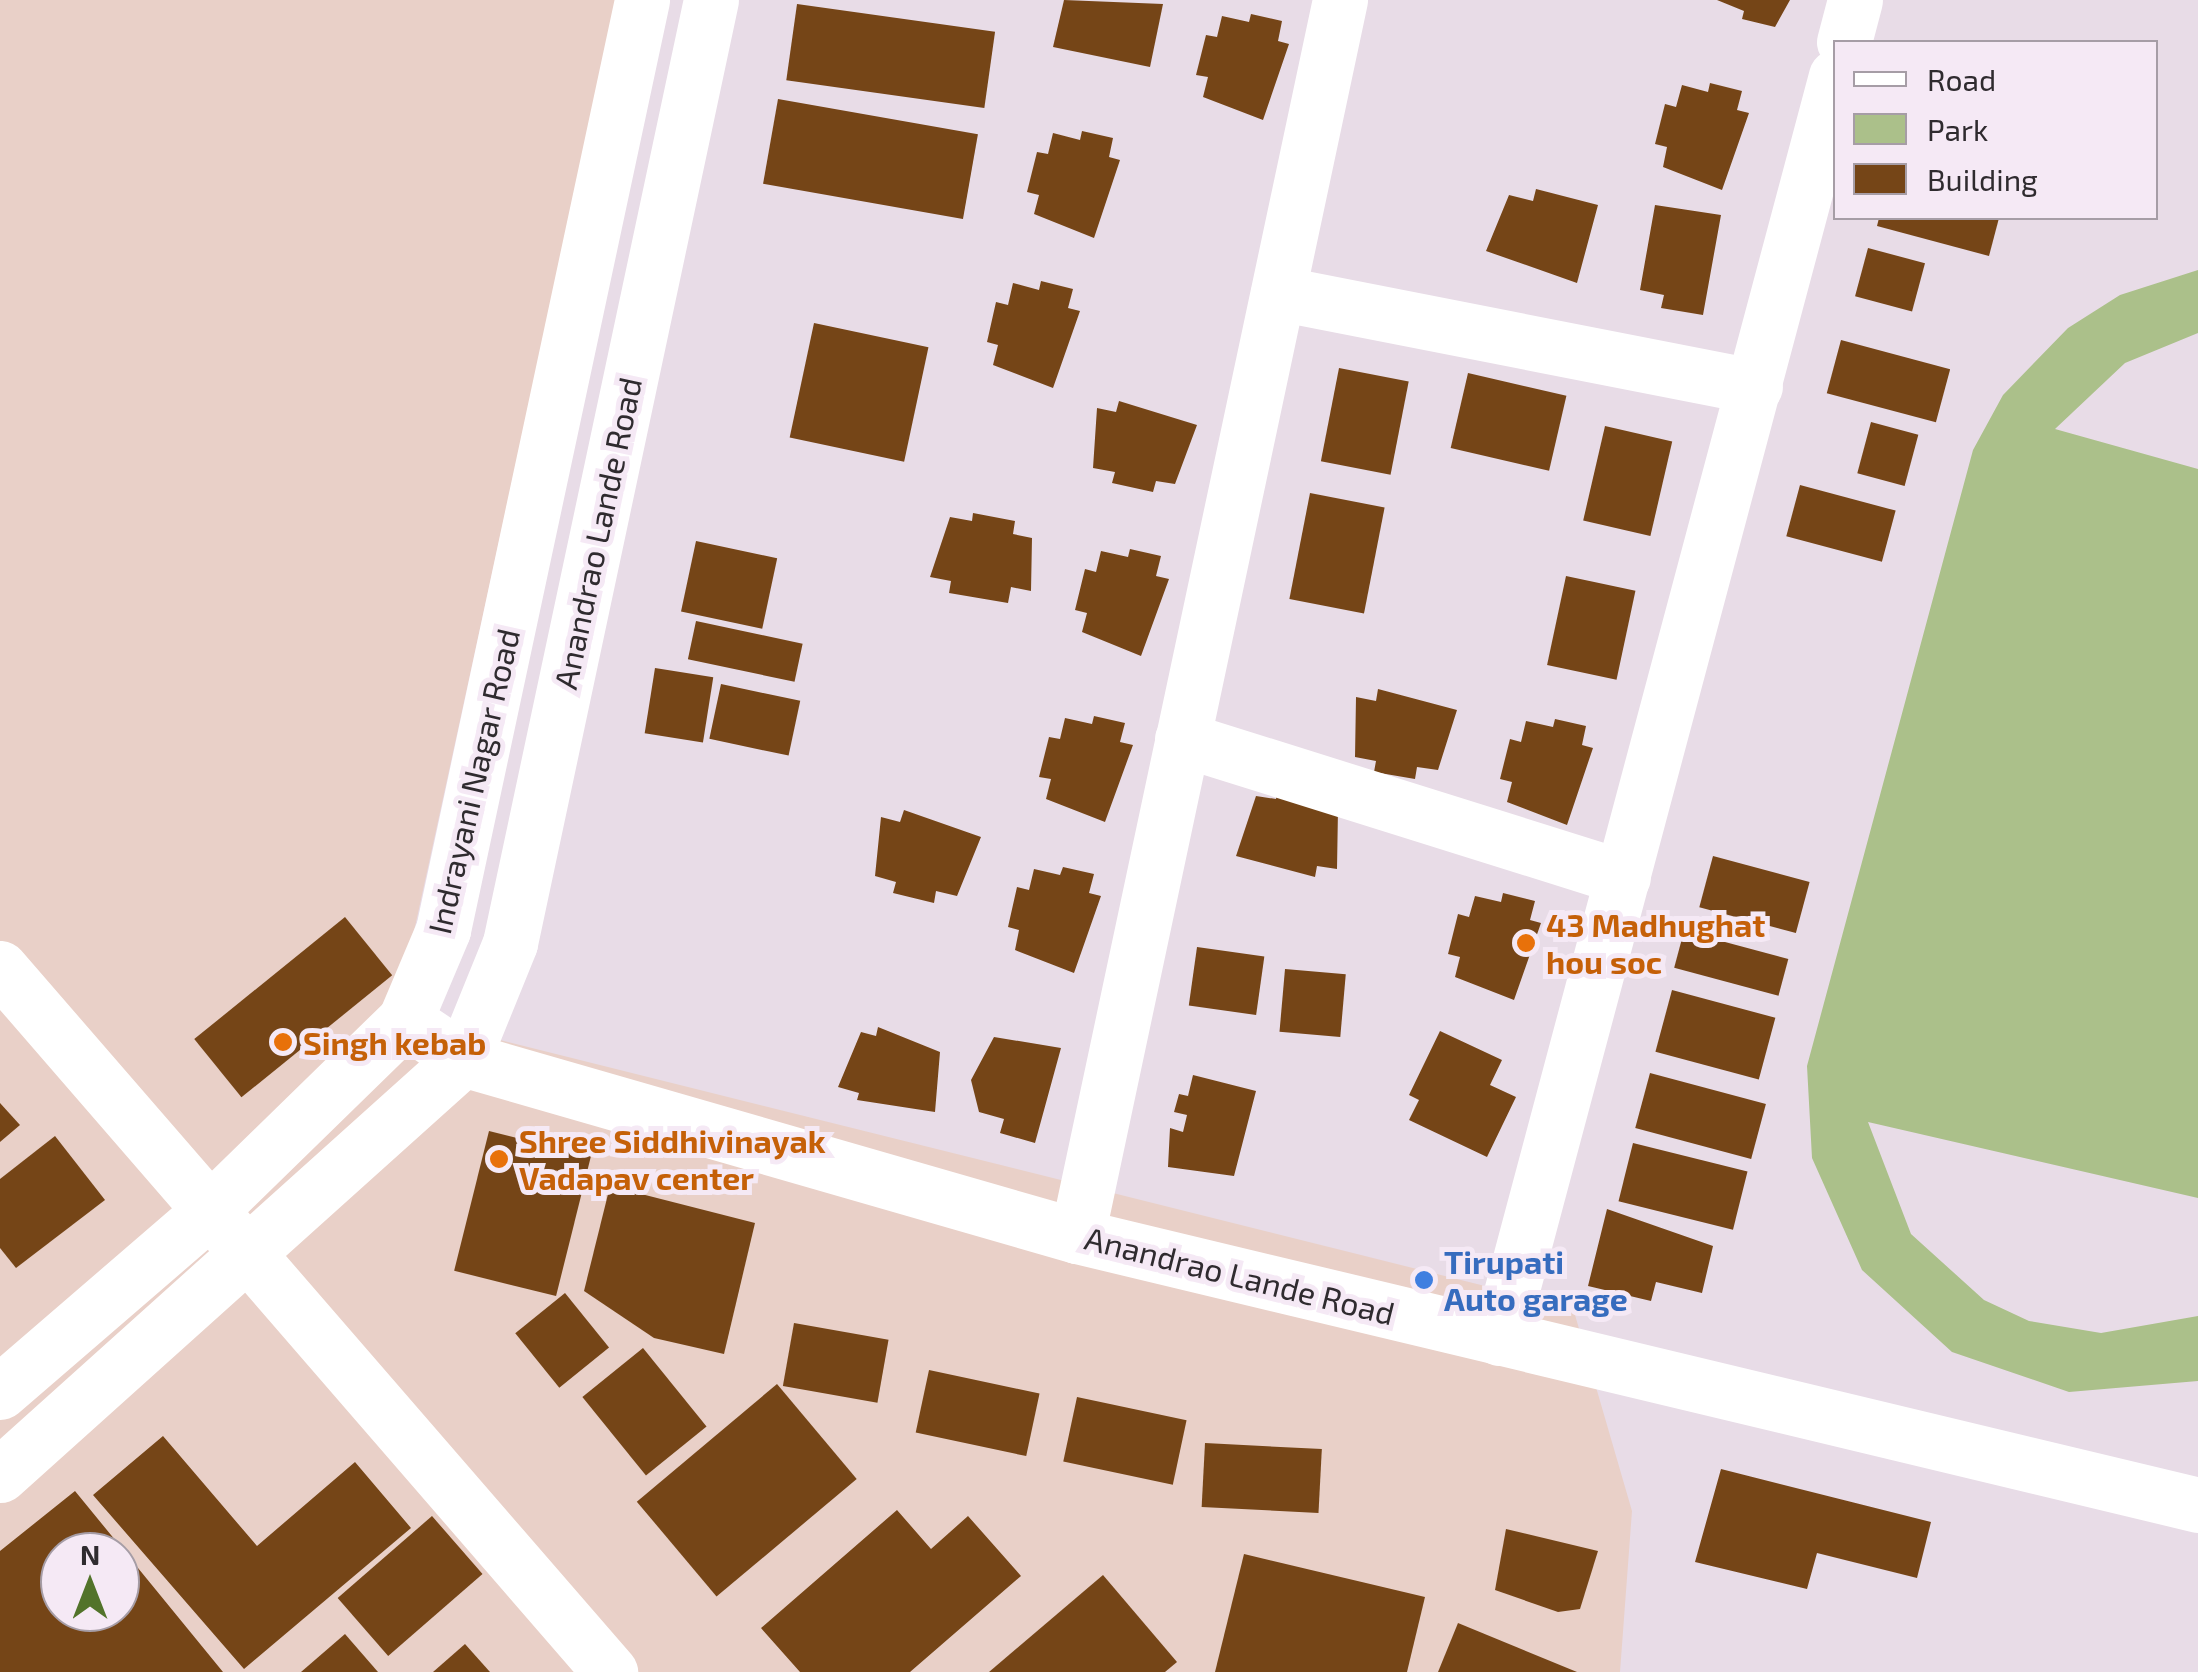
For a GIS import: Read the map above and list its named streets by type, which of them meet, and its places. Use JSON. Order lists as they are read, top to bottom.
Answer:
{
  "streets": {
    "main road": ["Anandrao Lande Road", "Indrayani Nagar Road"]
  },
  "crossings": [
    ["Anandrao Lande Road", "Indrayani Nagar Road"]
  ],
  "places": [
    "43 Madhughat hou soc",
    "Singh kebab",
    "Shree Siddhivinayak Vadapav center",
    "Tirupati Auto garage"
  ],
  "legend": ["Road", "Park", "Building"],
  "north": "top"
}
